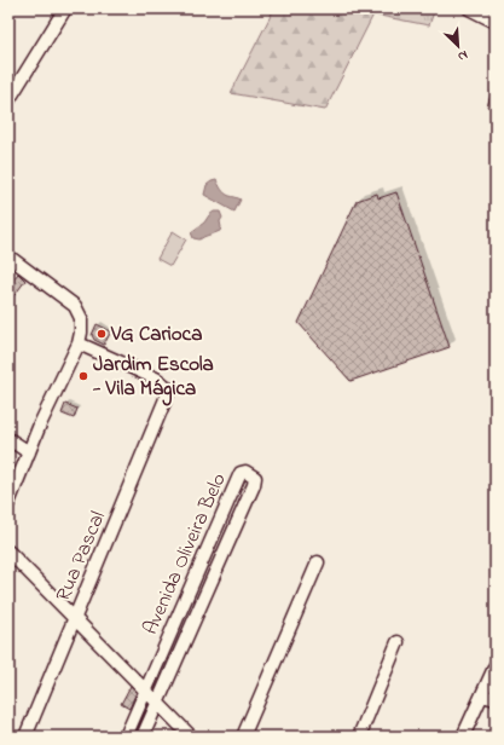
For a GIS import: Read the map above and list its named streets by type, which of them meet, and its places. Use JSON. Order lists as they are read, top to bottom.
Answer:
{
  "streets": {
    "street": ["Avenida Oliveira Belo", "Rua Pascal"]
  },
  "places": ["VG Carioca", "Jardim Escola - Vila Mágica"],
  "north": "bottom right"
}
